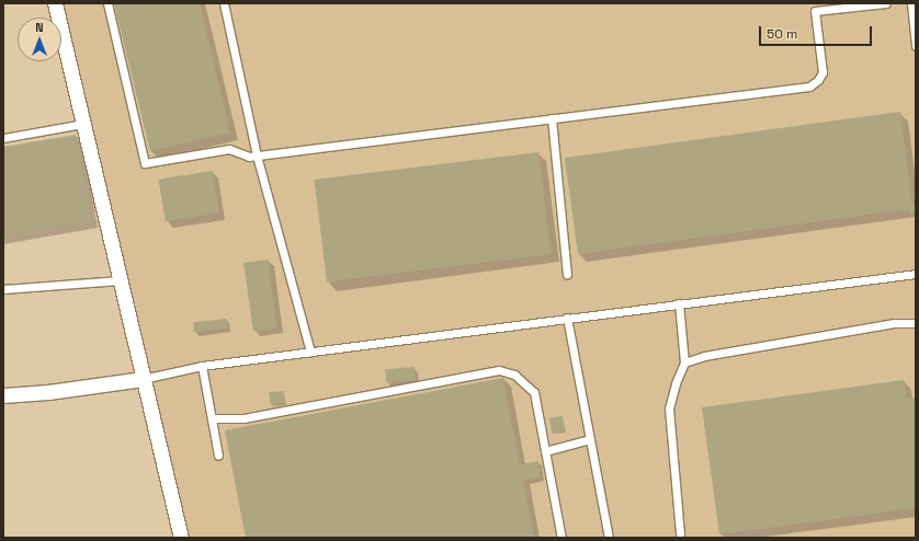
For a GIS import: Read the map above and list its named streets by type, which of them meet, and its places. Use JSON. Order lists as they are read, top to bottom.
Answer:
{
  "scale_bar": "50 m",
  "north": "top"
}
